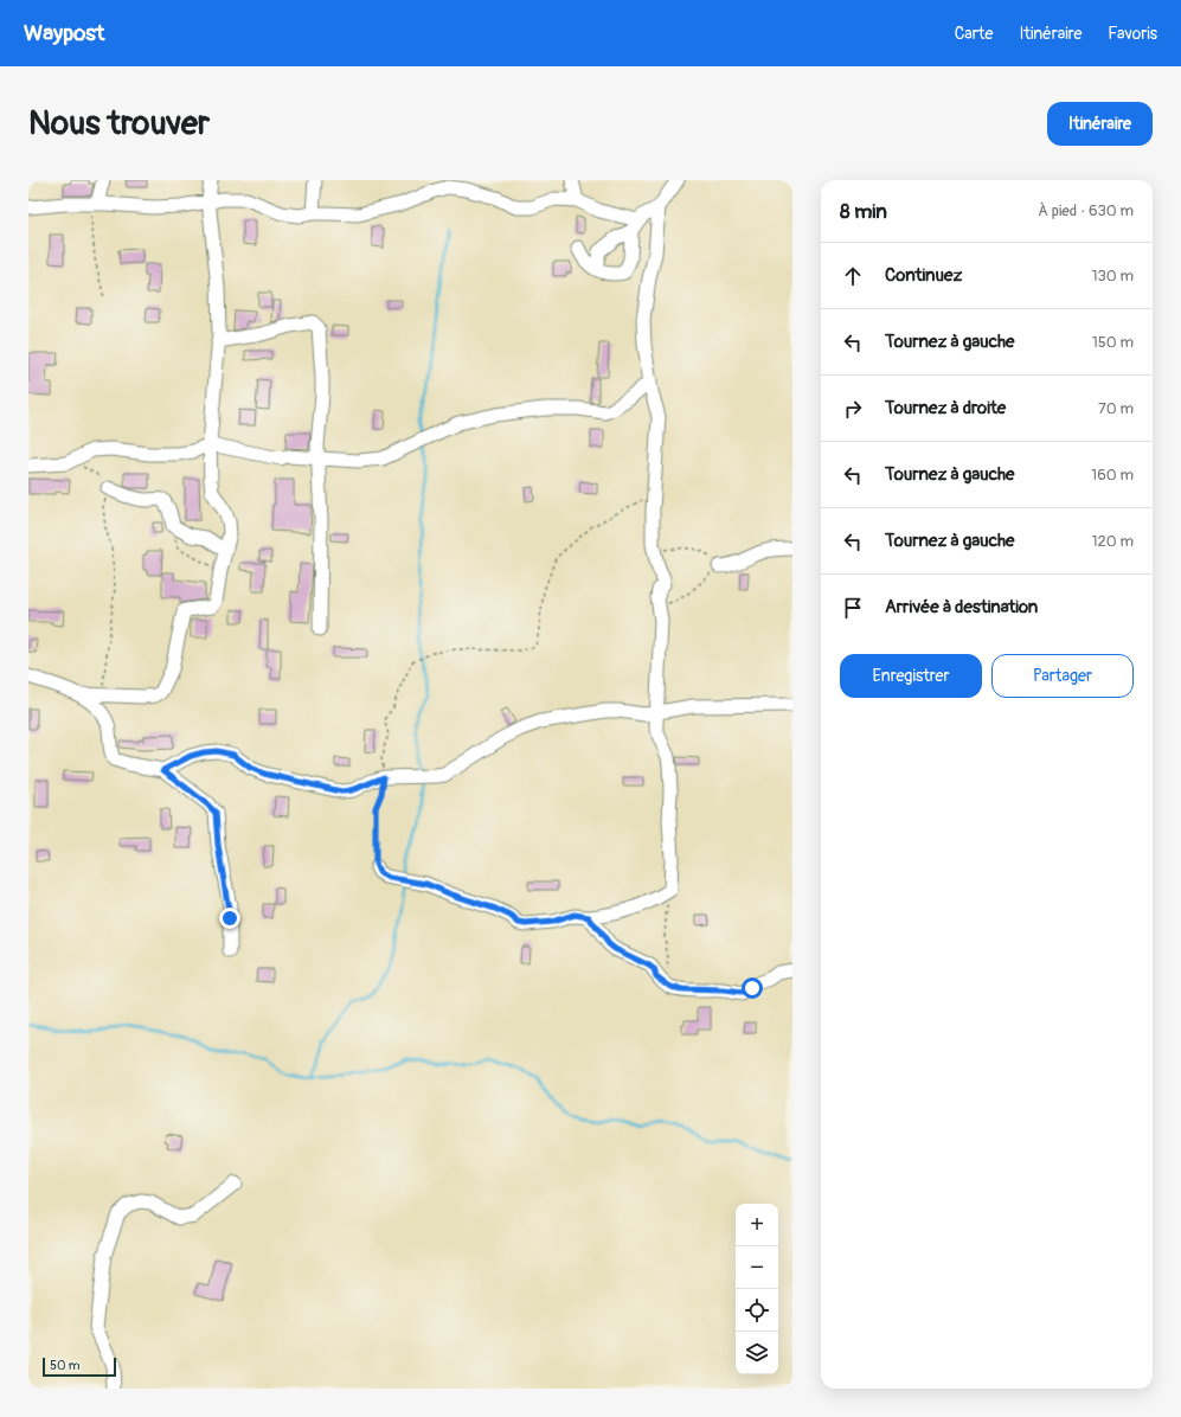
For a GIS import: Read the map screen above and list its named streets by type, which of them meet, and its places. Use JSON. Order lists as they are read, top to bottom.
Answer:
{
  "scale_bar": "50 m",
  "page": {
    "header": "Waypost",
    "nav": ["Carte", "Itinéraire", "Favoris"],
    "buttons": [
      "Itinéraire",
      ["Enregistrer", "Partager"]
    ],
    "title": "Nous trouver",
    "heading": ["8 min", "À pied · 630 m"],
    "list": [
      ["Continuez", "130 m"],
      ["Tournez à gauche", "150 m"],
      ["Tournez à droite", "70 m"],
      ["Tournez à gauche", "160 m"],
      ["Tournez à gauche", "120 m"],
      "Arrivée à destination"
    ],
    "map_buttons": ["+", "−"],
    "scale": "50 m"
  }
}
